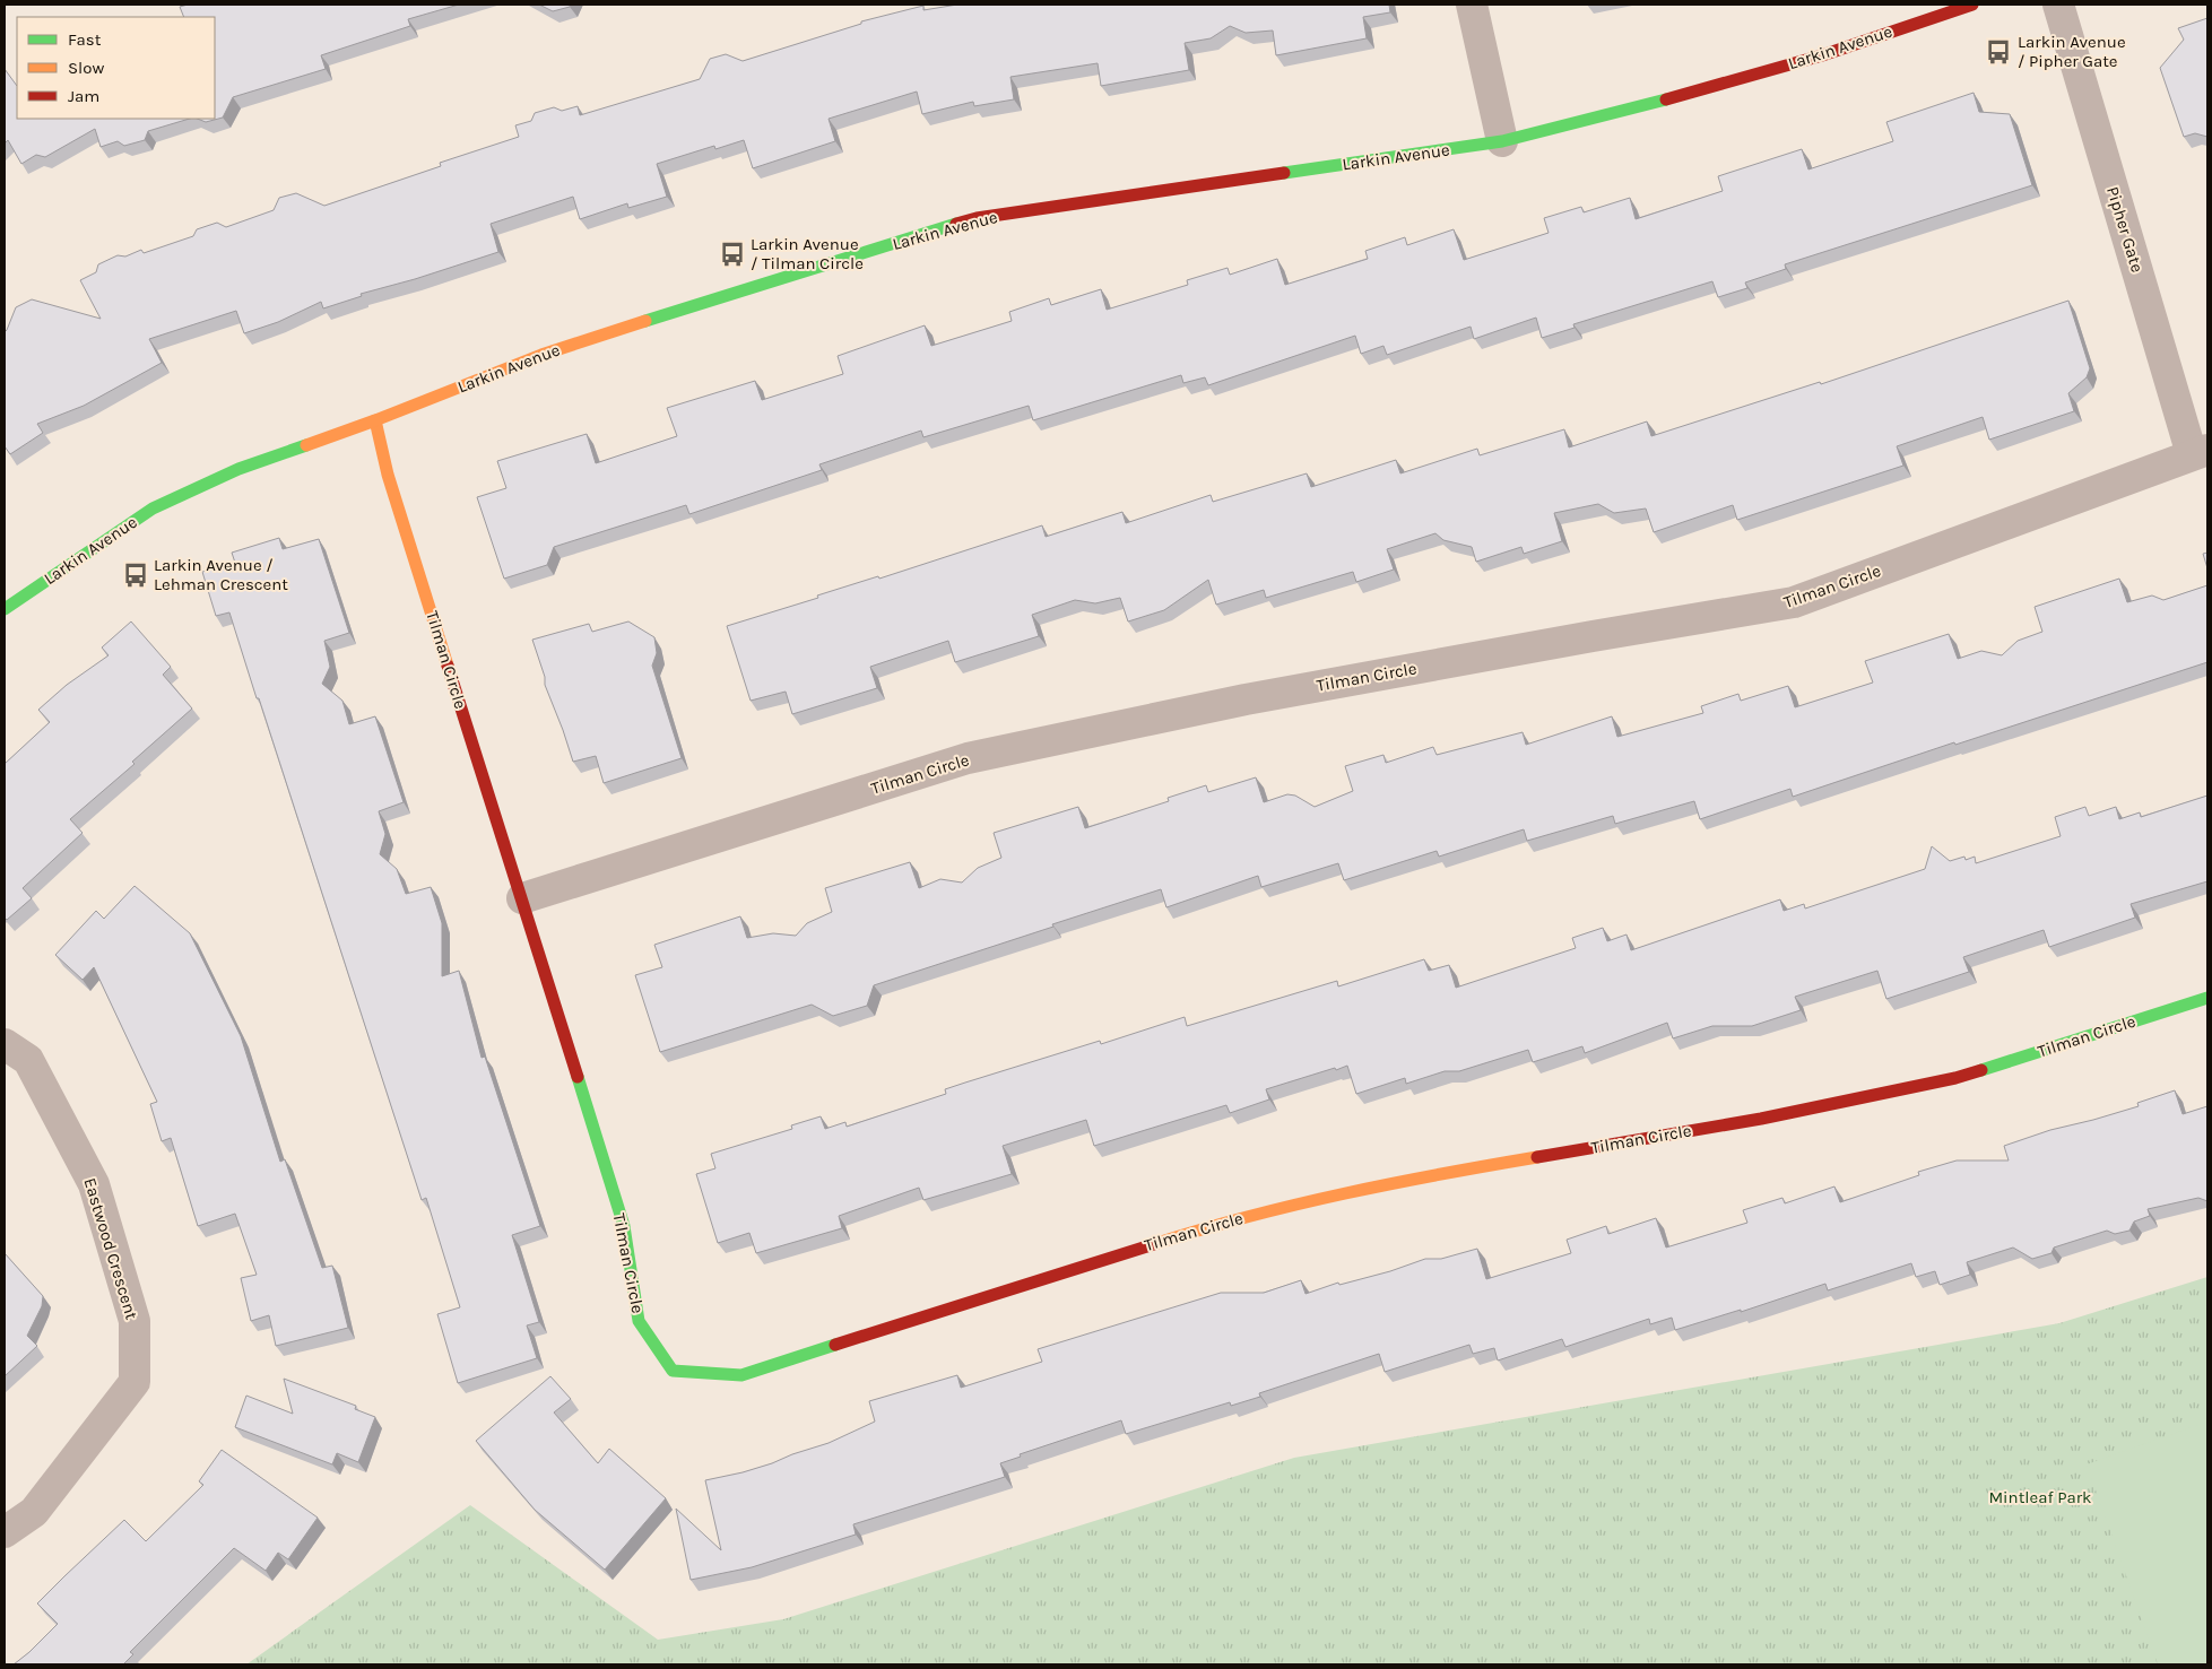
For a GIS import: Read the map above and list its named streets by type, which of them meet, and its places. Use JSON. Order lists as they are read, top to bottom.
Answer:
{
  "streets": {
    "street": [
      "Larkin Avenue",
      "Pipher Gate",
      "Tilman Circle",
      "Eastwood Crescent"
    ]
  },
  "crossings": [
    ["Larkin Avenue", "Tilman Circle"],
    ["Pipher Gate", "Tilman Circle"]
  ],
  "parks": ["Mintleaf Park"],
  "places": {
    "bus stop": ["Larkin Avenue / Pipher Gate", "Larkin Avenue / Tilman Circle", "Larkin Avenue / Lehman Crescent"]
  },
  "legend": ["Fast", "Slow", "Jam"]
}
